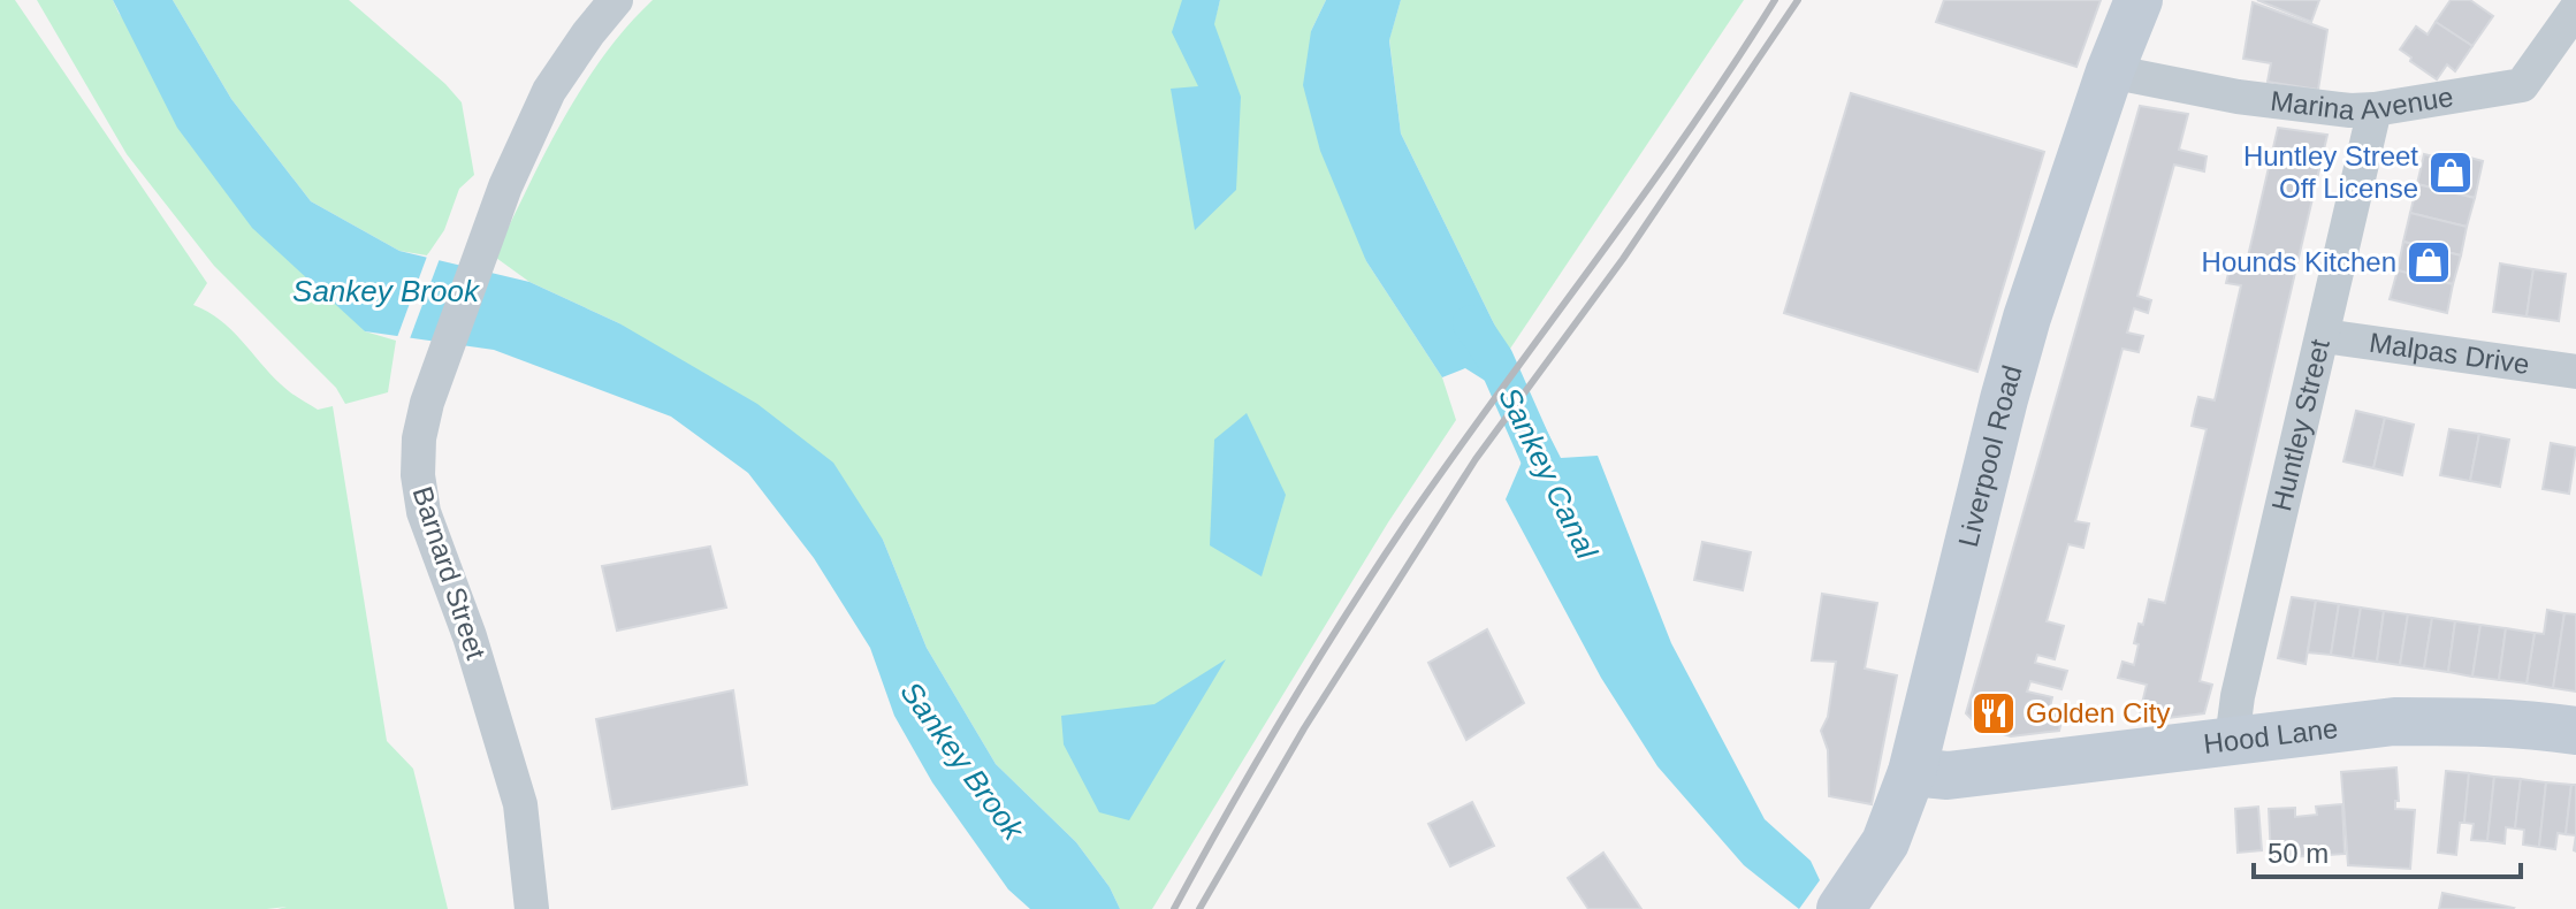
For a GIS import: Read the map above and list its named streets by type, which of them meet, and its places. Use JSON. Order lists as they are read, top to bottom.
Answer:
{
  "streets": {
    "street": [
      "Marina Avenue",
      "Malpas Drive",
      "Huntley Street",
      "Liverpool Road",
      "Barnard Street",
      "Hood Lane"
    ]
  },
  "crossings": [
    ["Marina Avenue", "Huntley Street"],
    ["Marina Avenue", "Liverpool Road"],
    ["Malpas Drive", "Huntley Street"],
    ["Huntley Street", "Hood Lane"],
    ["Liverpool Road", "Hood Lane"]
  ],
  "water": ["Sankey Brook", "Sankey Canal"],
  "places": {
    "shop": ["Huntley Street Off License", "Hounds Kitchen"],
    "restaurant": ["Golden City"]
  },
  "scale_bar": "50 m"
}
